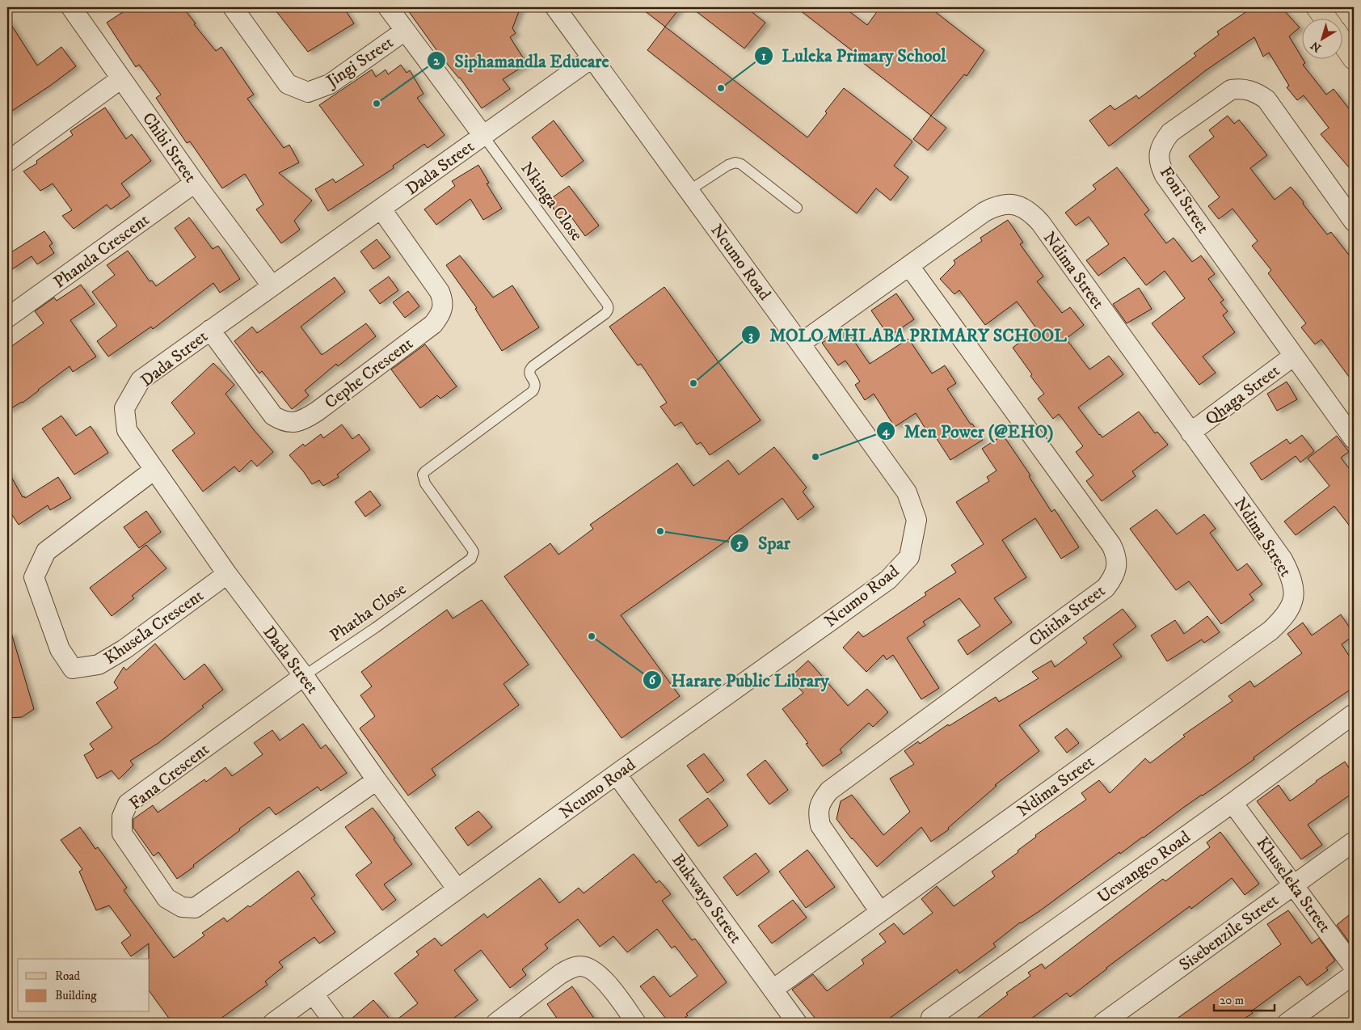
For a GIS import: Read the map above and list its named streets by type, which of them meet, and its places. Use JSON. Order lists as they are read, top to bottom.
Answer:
{
  "streets": {
    "street": [
      "Jingi Street",
      "Chibi Street",
      "Dada Street",
      "Foni Street",
      "Phanda Crescent",
      "Ncumo Road",
      "Ndima Street",
      "Cephe Crescent",
      "Qhaga Street",
      "Chitha Street",
      "Khusela Crescent",
      "Fana Crescent",
      "Ucwangco Road",
      "Khuseleka Street",
      "Bukwayo Street",
      "Sisebenzile Street"
    ],
    "lane": ["Nkinga Close", "Phatha Close"]
  },
  "crossings": [
    ["Chibi Street", "Dada Street"],
    ["Chibi Street", "Phanda Crescent"],
    ["Dada Street", "Nkinga Close"],
    ["Dada Street", "Ncumo Road"],
    ["Dada Street", "Cephe Crescent"],
    ["Dada Street", "Phatha Close"],
    ["Dada Street", "Khusela Crescent"],
    ["Dada Street", "Fana Crescent"],
    ["Foni Street", "Qhaga Street"],
    ["Nkinga Close", "Phatha Close"],
    ["Ncumo Road", "Ndima Street"],
    ["Ncumo Road", "Bukwayo Street"],
    ["Ndima Street", "Qhaga Street"],
    ["Ndima Street", "Chitha Street"],
    ["Ndima Street", "Bukwayo Street"],
    ["Phatha Close", "Fana Crescent"],
    ["Ucwangco Road", "Khuseleka Street"],
    ["Khuseleka Street", "Sisebenzile Street"]
  ],
  "places": [
    "Luleka Primary School",
    "Siphamandla Educare",
    "MOLO MHLABA PRIMARY SCHOOL",
    "Men Power (@EHO)",
    "Spar",
    "Harare Public Library"
  ],
  "legend": ["Road", "Building"],
  "scale_bar": "20 m",
  "north": "bottom left"
}
